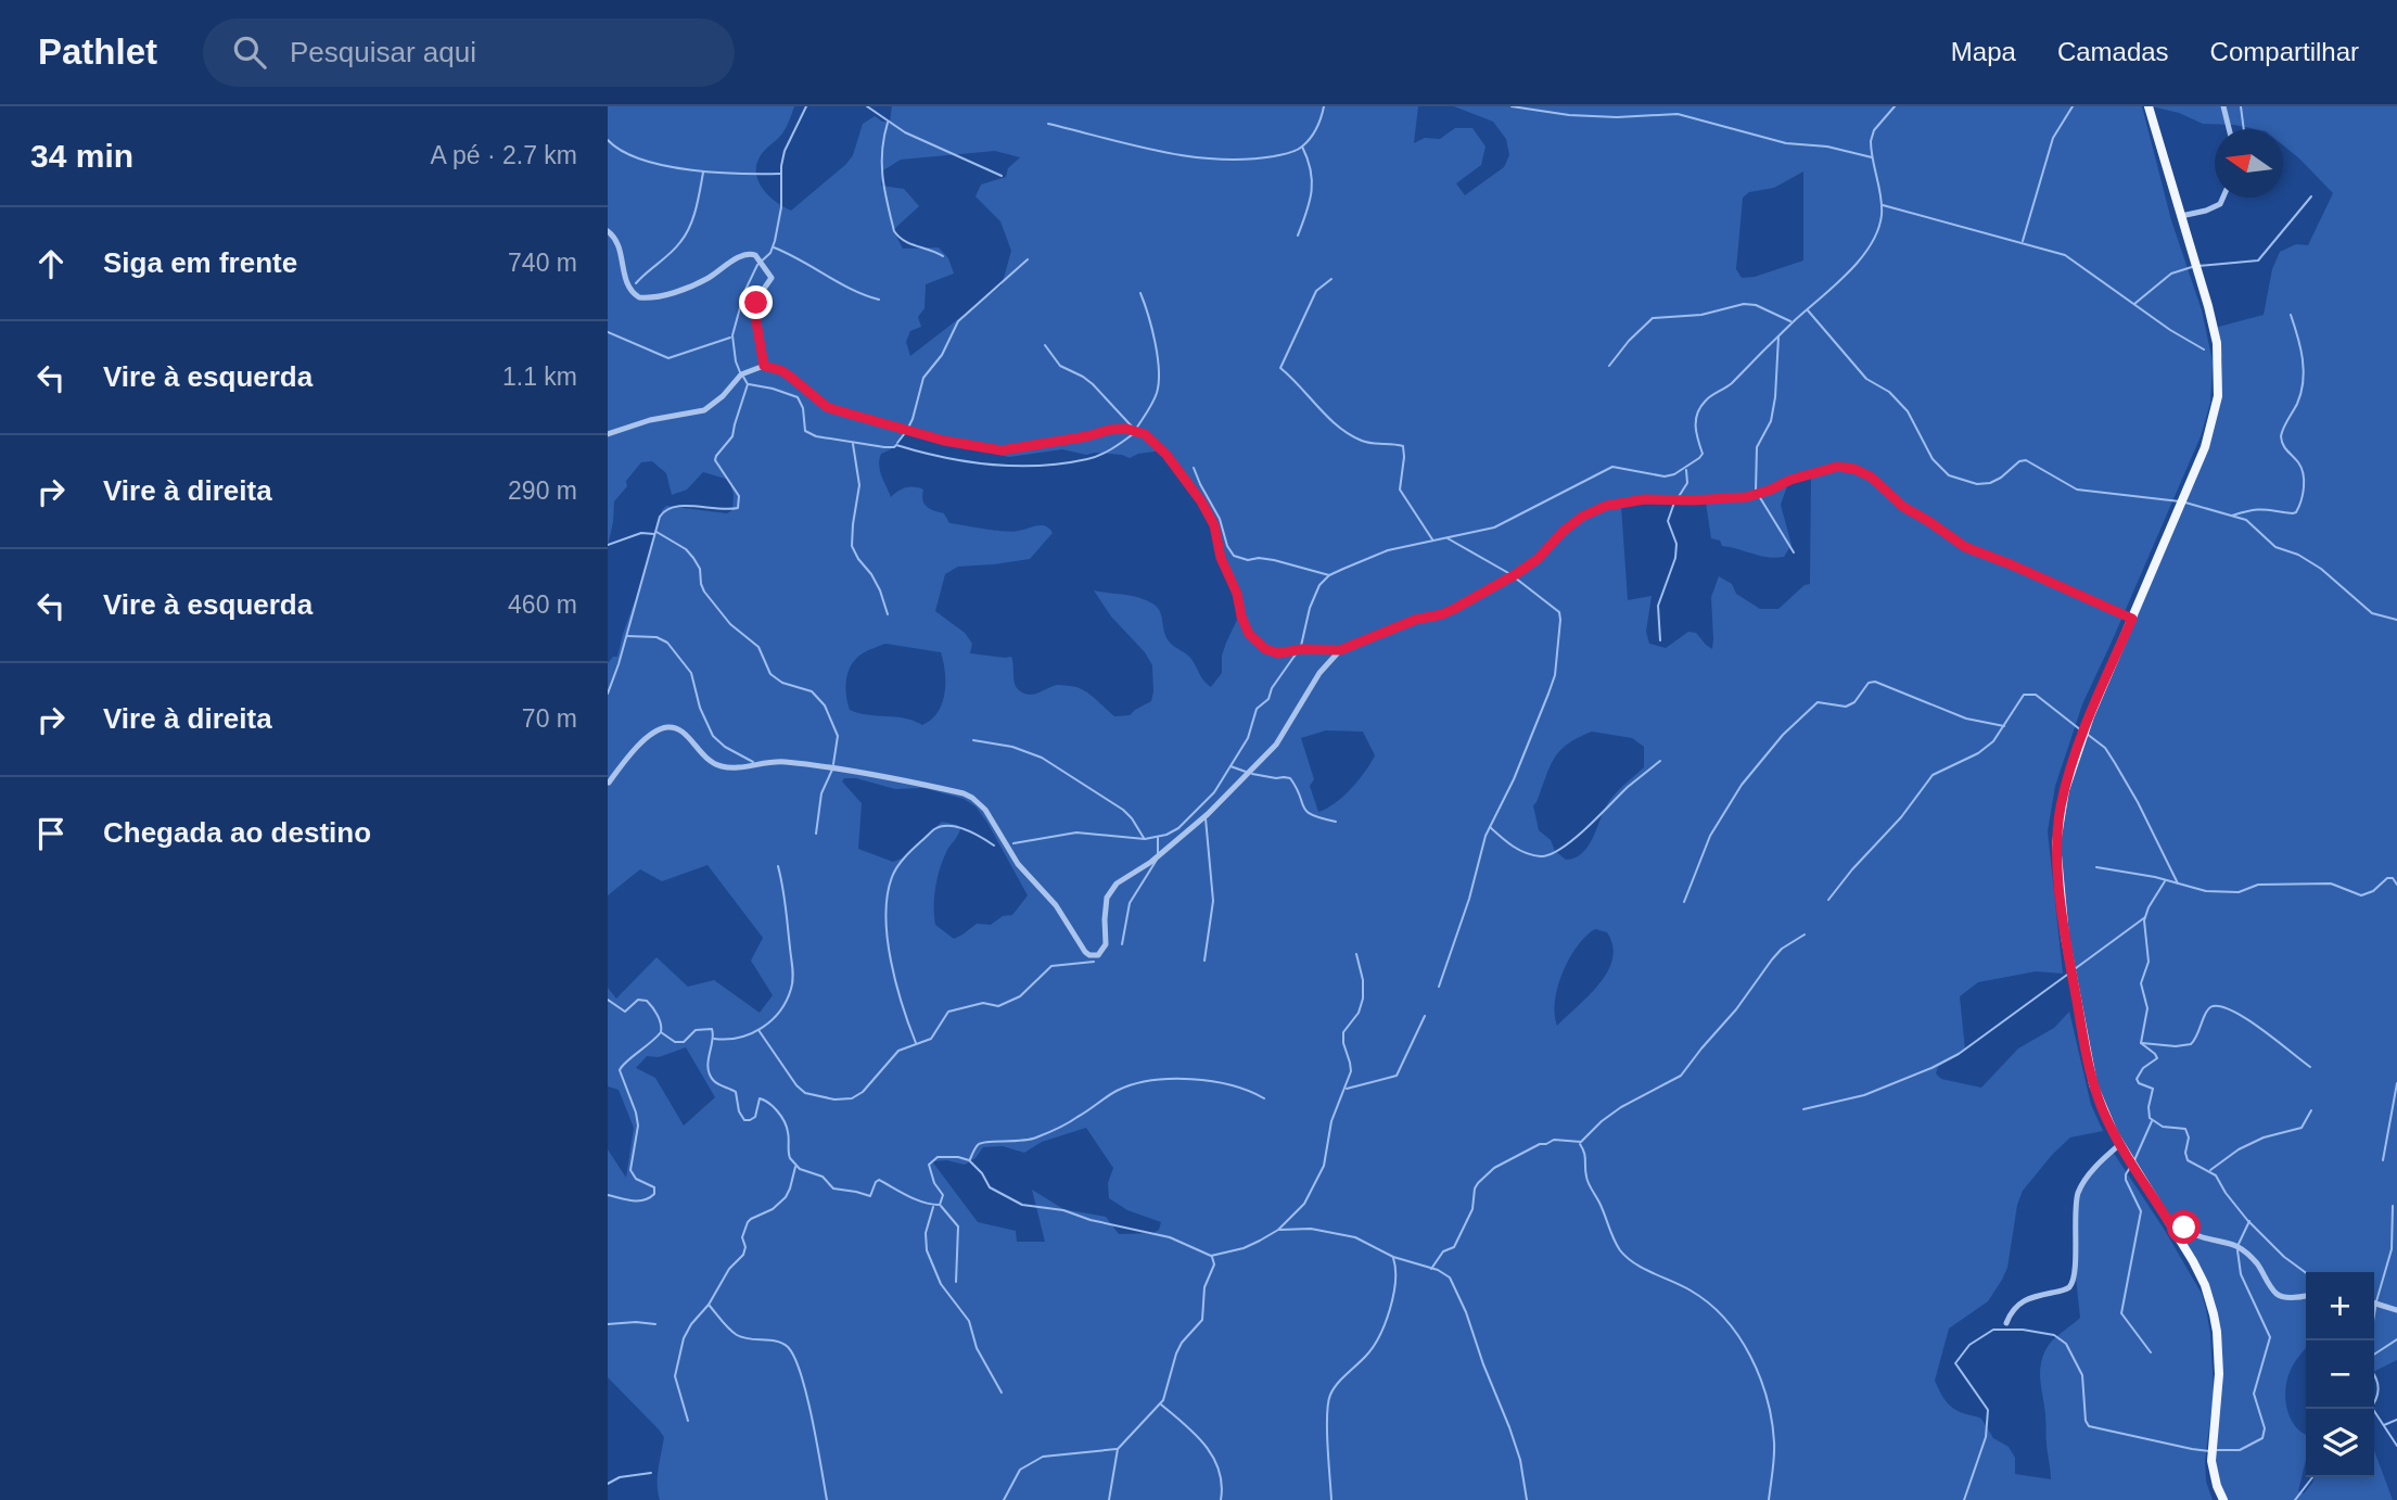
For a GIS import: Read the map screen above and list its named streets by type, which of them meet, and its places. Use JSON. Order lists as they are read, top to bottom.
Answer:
{
  "north": "left",
  "page": {
    "header": "Pathlet",
    "search": "Pesquisar aqui",
    "nav": ["Mapa", "Camadas", "Compartilhar"],
    "heading": ["34 min", "A pé · 2.7 km"],
    "list": [
      ["Siga em frente", "740 m"],
      ["Vire à esquerda", "1.1 km"],
      ["Vire à direita", "290 m"],
      ["Vire à esquerda", "460 m"],
      ["Vire à direita", "70 m"],
      "Chegada ao destino"
    ],
    "map_buttons": ["+", "−"]
  }
}
